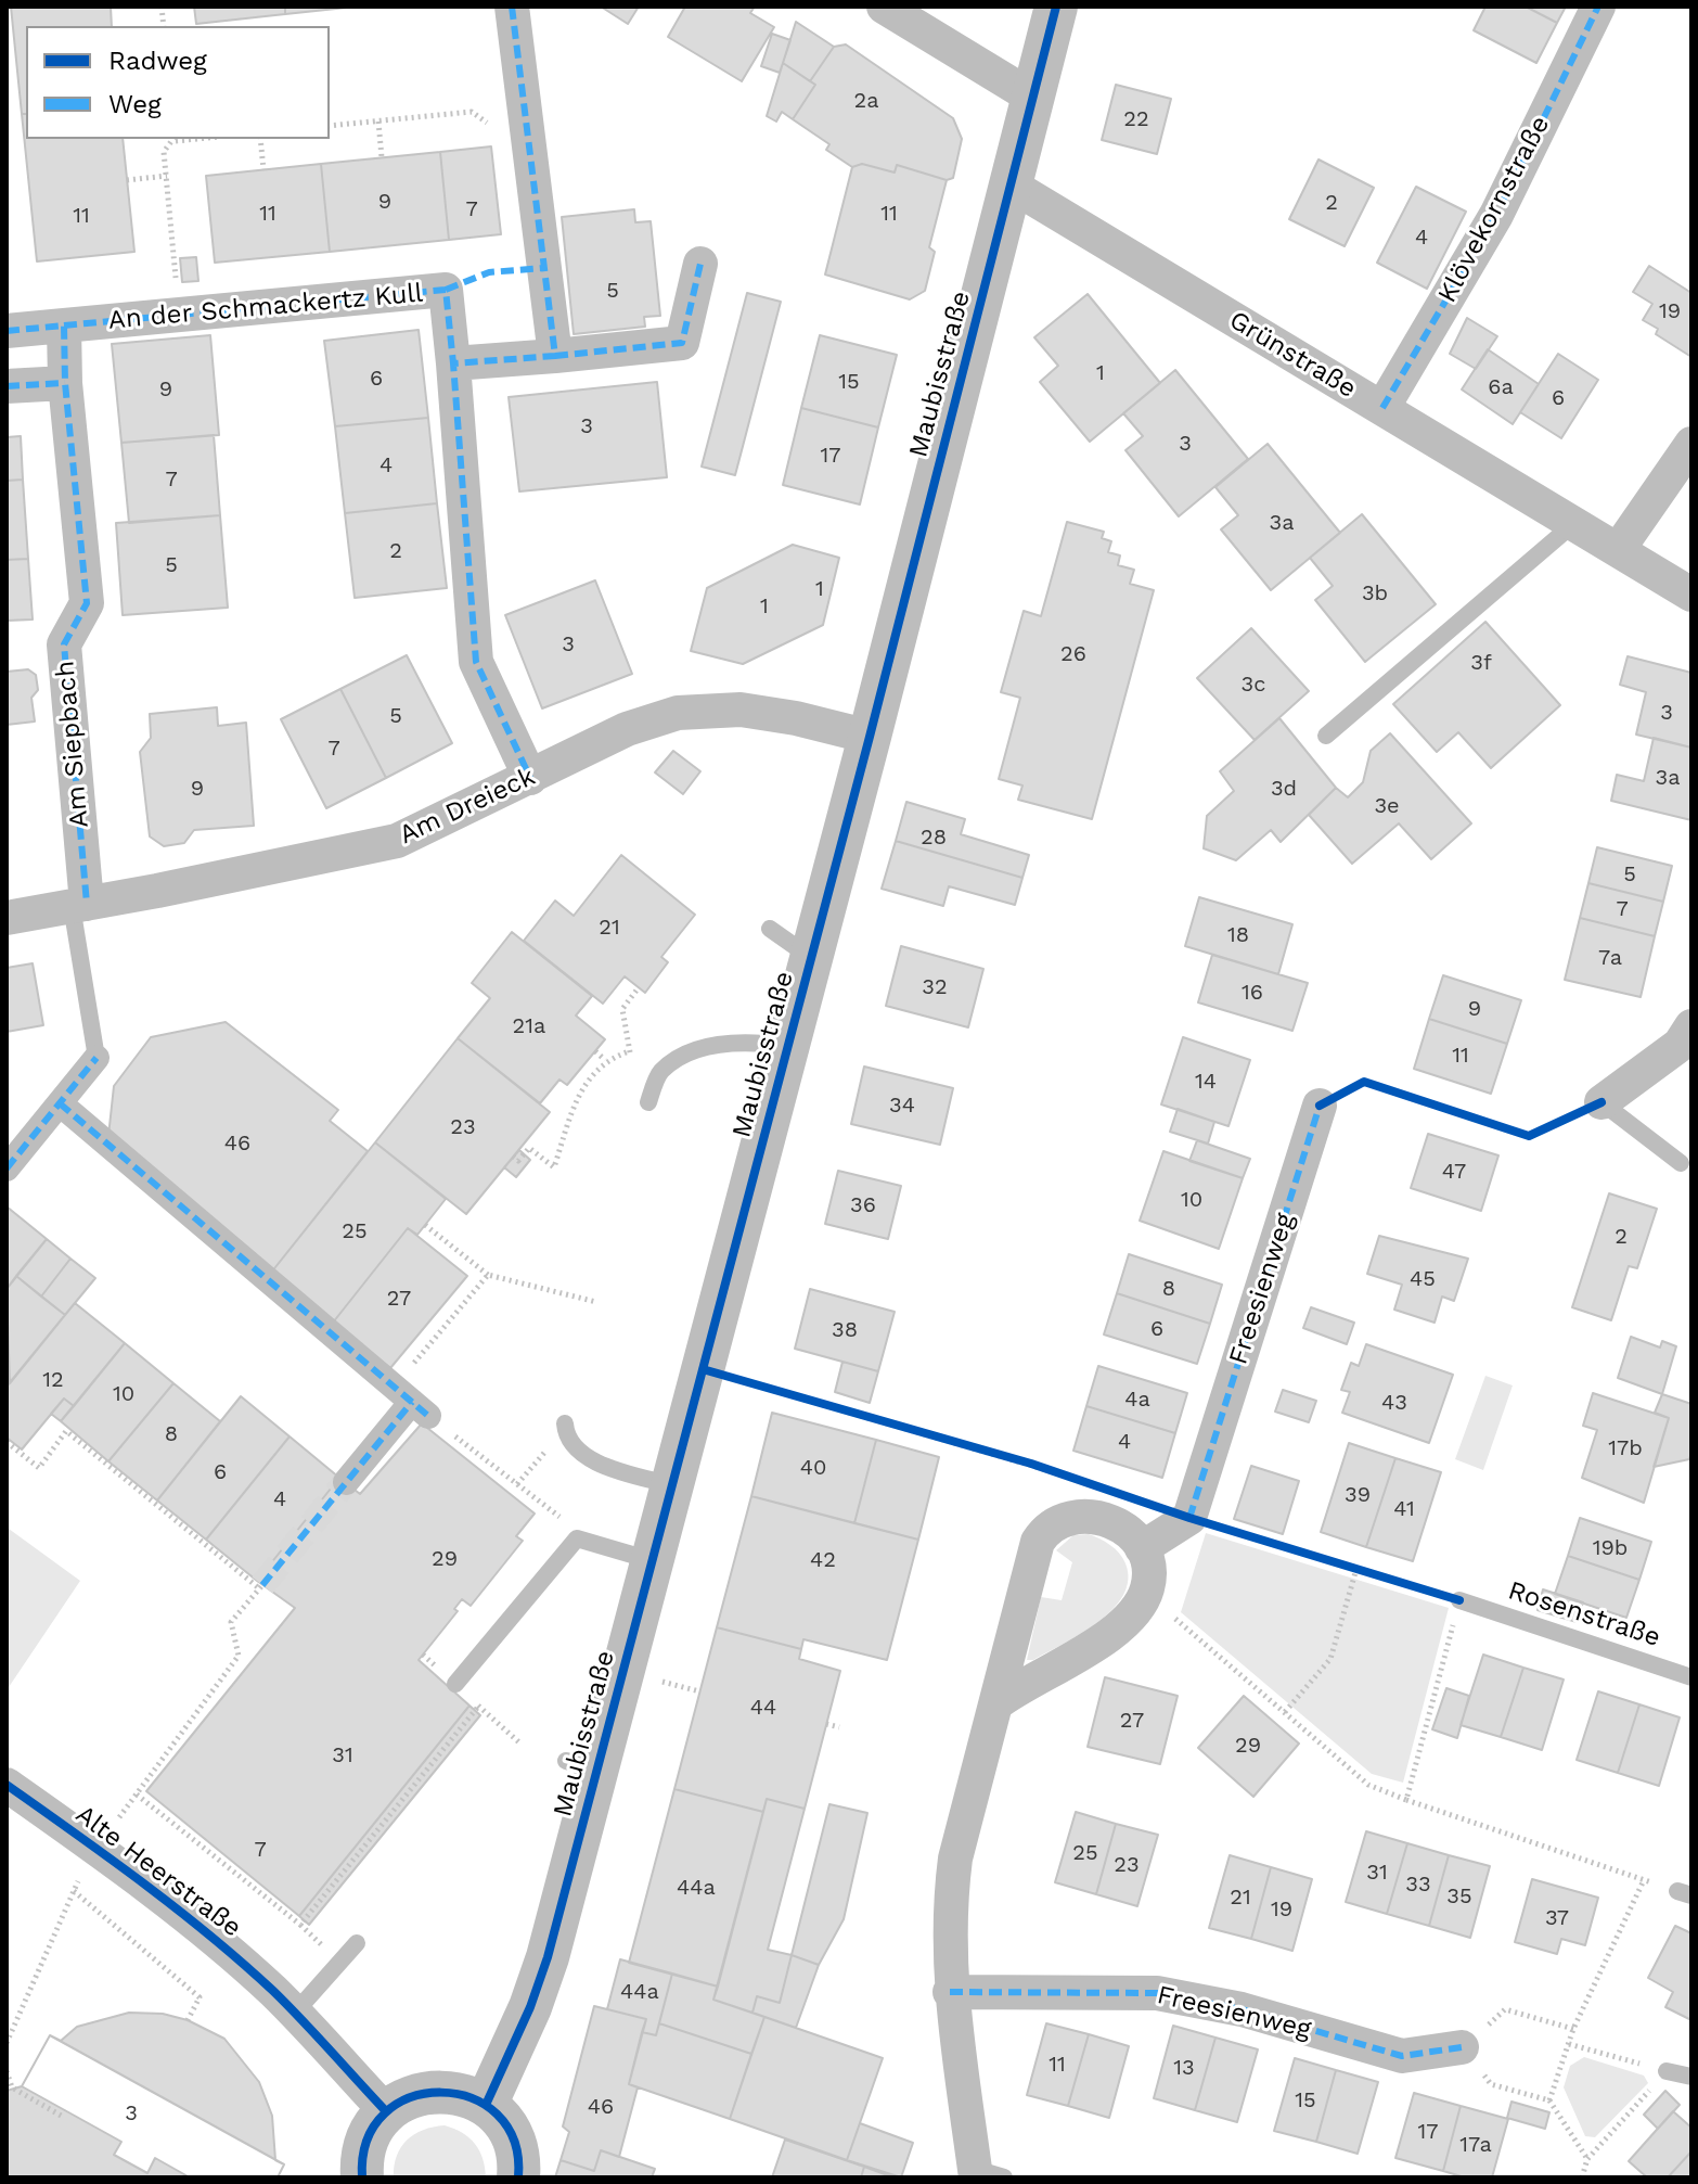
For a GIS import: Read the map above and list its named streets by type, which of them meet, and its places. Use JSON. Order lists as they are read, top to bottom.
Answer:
{
  "streets": {
    "street": [
      "Klövekornstraße",
      "An der Schmackertz Kull",
      "Grünstraße",
      "Maubisstraße",
      "Am Siepbach",
      "Am Dreieck",
      "Freesienweg",
      "Alte Heerstraße"
    ],
    "lane": ["Rosenstraße"]
  },
  "crossings": [
    ["Klövekornstraße", "Grünstraße"],
    ["An der Schmackertz Kull", "Am Siepbach"],
    ["An der Schmackertz Kull", "Am Dreieck"],
    ["Grünstraße", "Maubisstraße"],
    ["Maubisstraße", "Am Dreieck"],
    ["Am Siepbach", "Am Dreieck"]
  ],
  "house_numbers": [
    "2a",
    "22",
    "9",
    "2",
    "7",
    "11",
    "11",
    "11",
    "4",
    "5",
    "19",
    "1",
    "6",
    "15",
    "6a",
    "9",
    "6",
    "3",
    "3",
    "17",
    "4",
    "7",
    "3a",
    "2",
    "5",
    "1",
    "3b",
    "1",
    "3",
    "26",
    "3f",
    "3c",
    "3",
    "5",
    "7",
    "3a",
    "9",
    "3d",
    "3e",
    "28",
    "5",
    "7",
    "21",
    "18",
    "7a",
    "32",
    "16",
    "9",
    "21a",
    "11",
    "14",
    "34",
    "23",
    "46",
    "47",
    "10",
    "36",
    "25",
    "2",
    "45",
    "8",
    "27",
    "6",
    "38",
    "12",
    "10",
    "4a",
    "43",
    "8",
    "4",
    "17b",
    "40",
    "6",
    "39",
    "4",
    "41",
    "19b",
    "29",
    "42",
    "44",
    "27",
    "29",
    "31",
    "7",
    "25",
    "23",
    "31",
    "33",
    "44a",
    "35",
    "21",
    "19",
    "37",
    "44a",
    "11",
    "13",
    "15",
    "46",
    "3",
    "17",
    "17a"
  ],
  "legend": ["Radweg", "Weg"]
}
